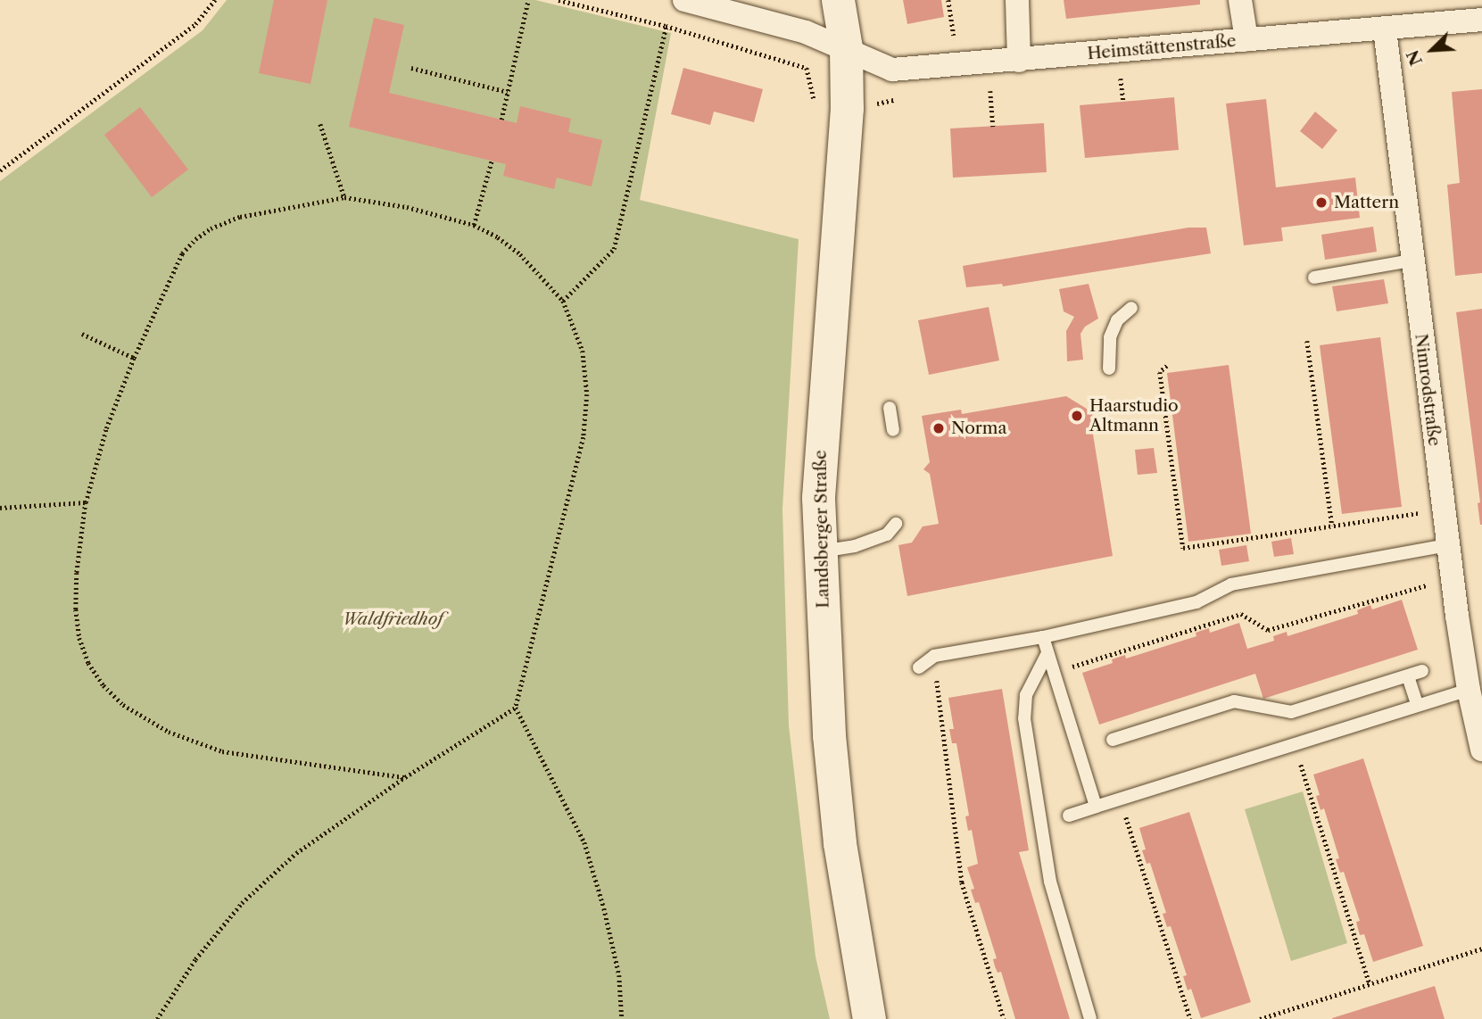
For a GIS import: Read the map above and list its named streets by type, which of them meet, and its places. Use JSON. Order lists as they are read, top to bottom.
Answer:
{
  "streets": {
    "street": ["Heimstättenstraße", "Nimrodstraße", "Landsberger Straße"]
  },
  "crossings": [
    ["Heimstättenstraße", "Nimrodstraße"],
    ["Heimstättenstraße", "Landsberger Straße"]
  ],
  "parks": ["Waldfriedhof"],
  "places": ["Mattern", "Haarstudio Altmann", "Norma"],
  "north": "bottom left"
}
